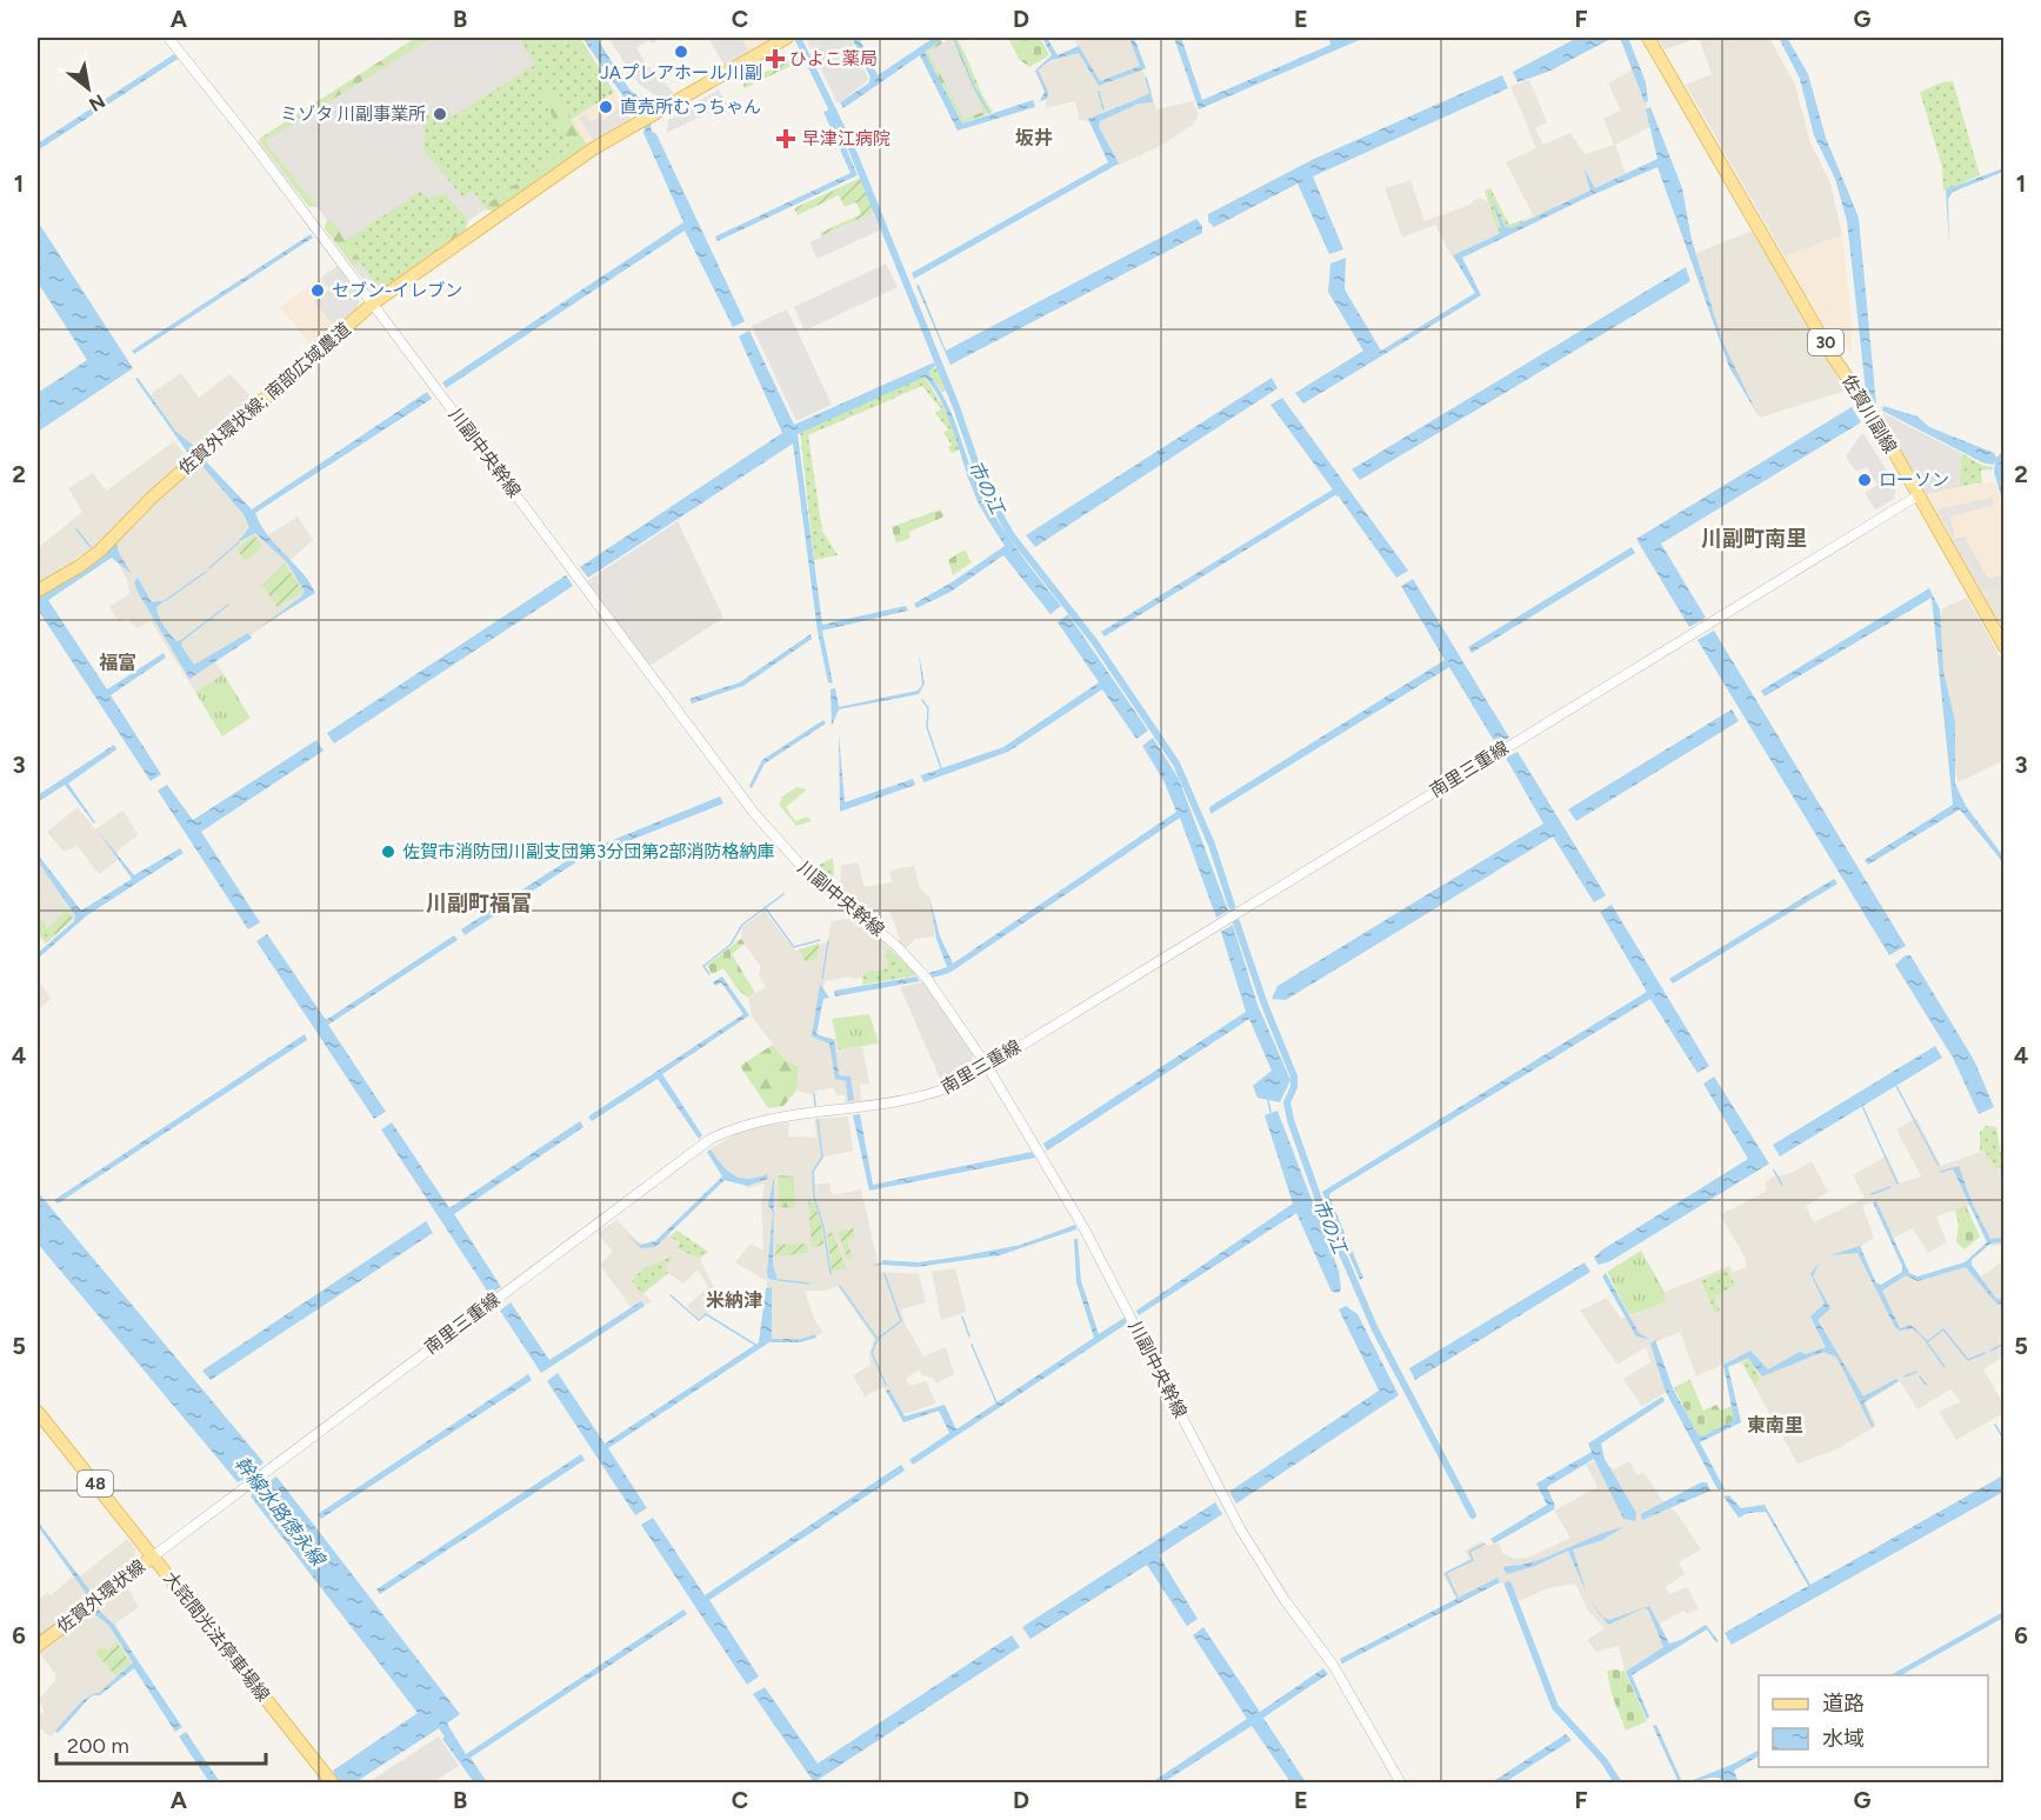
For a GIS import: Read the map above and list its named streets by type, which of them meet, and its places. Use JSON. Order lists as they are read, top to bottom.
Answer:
{
  "streets": {
    "main road": [
      "30",
      "佐賀外環状線; 南部広域農道",
      "佐賀川副線",
      "48",
      "佐賀外環状線",
      "大詫間光法停車場線"
    ],
    "street": ["川副中央幹線", "南里三重線"]
  },
  "crossings": [
    ["佐賀外環状線; 南部広域農道", "川副中央幹線"],
    ["佐賀川副線", "南里三重線"],
    ["川副中央幹線", "南里三重線"],
    ["南里三重線", "佐賀外環状線"],
    ["南里三重線", "大詫間光法停車場線"],
    ["佐賀外環状線", "大詫間光法停車場線"]
  ],
  "districts": [
    "坂井",
    "川副町南里",
    "福富",
    "川副町福富",
    "米納津",
    "東南里"
  ],
  "water": ["市の江", "幹線水路徳永線"],
  "places": {
    "other": [
      "JAプレアホール川副",
      "直売所むっちゃん",
      "ミゾタ 川副事業所",
      "セブン-イレブン",
      "ローソン",
      "佐賀市消防団川副支団第3分団第2部消防格納庫"
    ],
    "health": ["ひよこ薬局", "早津江病院"]
  },
  "legend": ["道路", "水域"],
  "scale_bar": "200 m",
  "north": "bottom right",
  "grid": {
    "columns": [
      "A",
      "B",
      "C",
      "D",
      "E",
      "F",
      "G"
    ],
    "rows": [
      "1",
      "2",
      "3",
      "4",
      "5",
      "6"
    ]
  }
}
